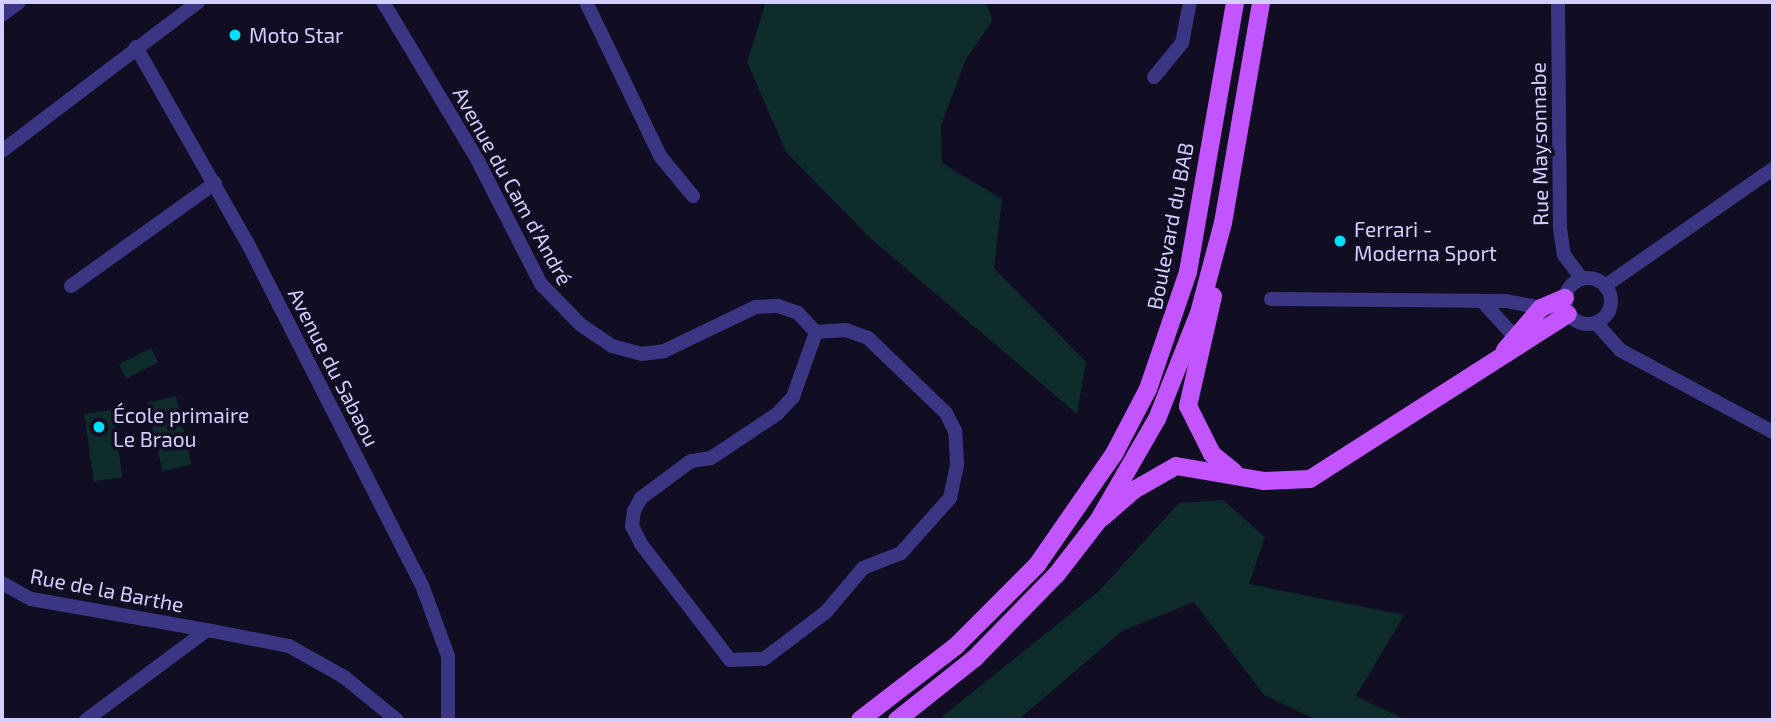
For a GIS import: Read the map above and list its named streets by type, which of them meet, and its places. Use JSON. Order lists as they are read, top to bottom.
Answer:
{
  "streets": {
    "main road": ["Boulevard du BAB"],
    "street": [
      "Rue Maysonnabe",
      "Avenue du Cam d'André",
      "Avenue du Sabaou",
      "Rue de la Barthe"
    ]
  },
  "places": ["Moto Star", "Ferrari - Moderna Sport", "École primaire Le Braou"]
}
